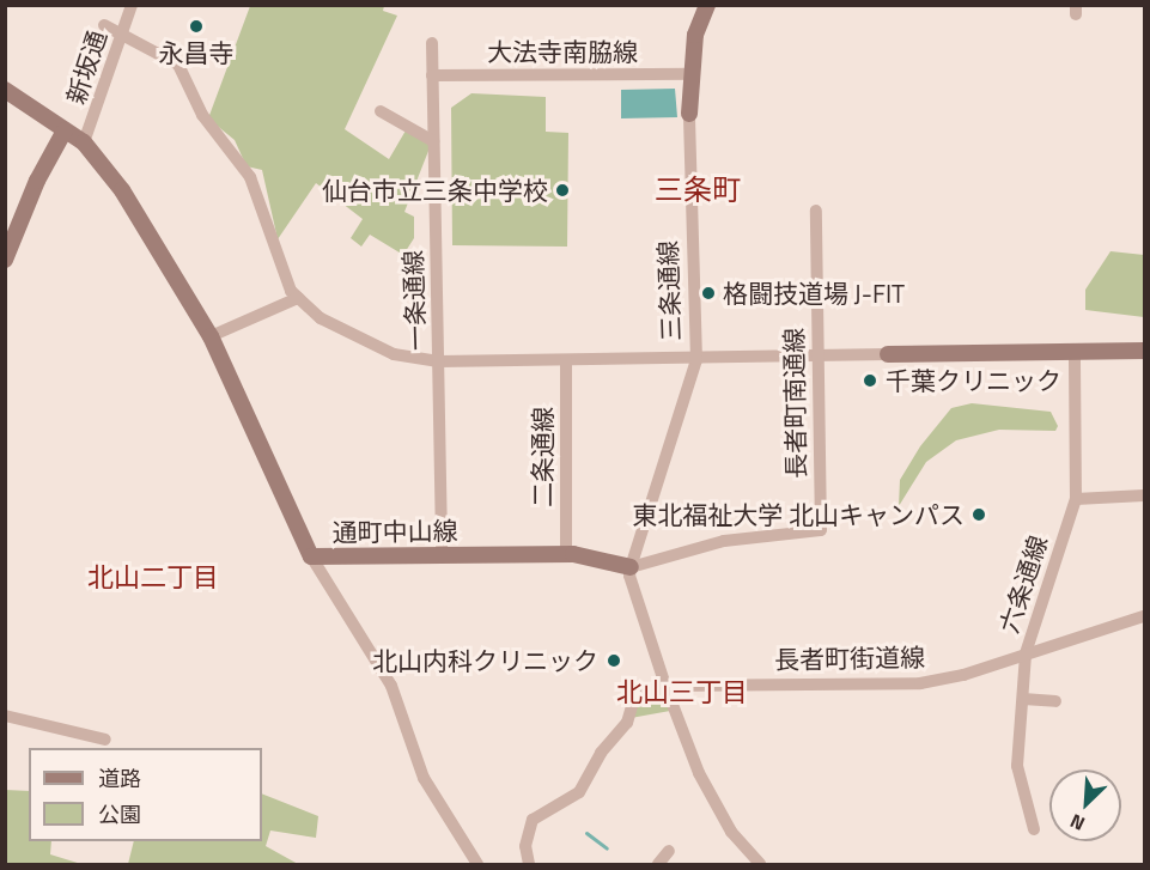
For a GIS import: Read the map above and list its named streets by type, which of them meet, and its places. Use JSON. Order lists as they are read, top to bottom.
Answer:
{
  "streets": {
    "street": [
      "大法寺南脇線",
      "新坂通",
      "三条通線",
      "一条通線",
      "長者町南通線",
      "二条通線",
      "通町中山線",
      "六条通線",
      "長者町街道線"
    ]
  },
  "crossings": [
    ["大法寺南脇線", "三条通線"],
    ["大法寺南脇線", "一条通線"],
    ["新坂通", "通町中山線"],
    ["三条通線", "長者町南通線"],
    ["三条通線", "通町中山線"],
    ["一条通線", "通町中山線"],
    ["長者町南通線", "通町中山線"],
    ["二条通線", "通町中山線"],
    ["六条通線", "長者町街道線"]
  ],
  "districts": ["三条町", "北山二丁目", "北山三丁目"],
  "places": [
    "永昌寺",
    "仙台市立三条中学校",
    "格闘技道場 J-FIT",
    "千葉クリニック",
    "東北福祉大学 北山キャンパス",
    "北山内科クリニック"
  ],
  "legend": ["道路", "公園"],
  "north": "bottom left"
}
